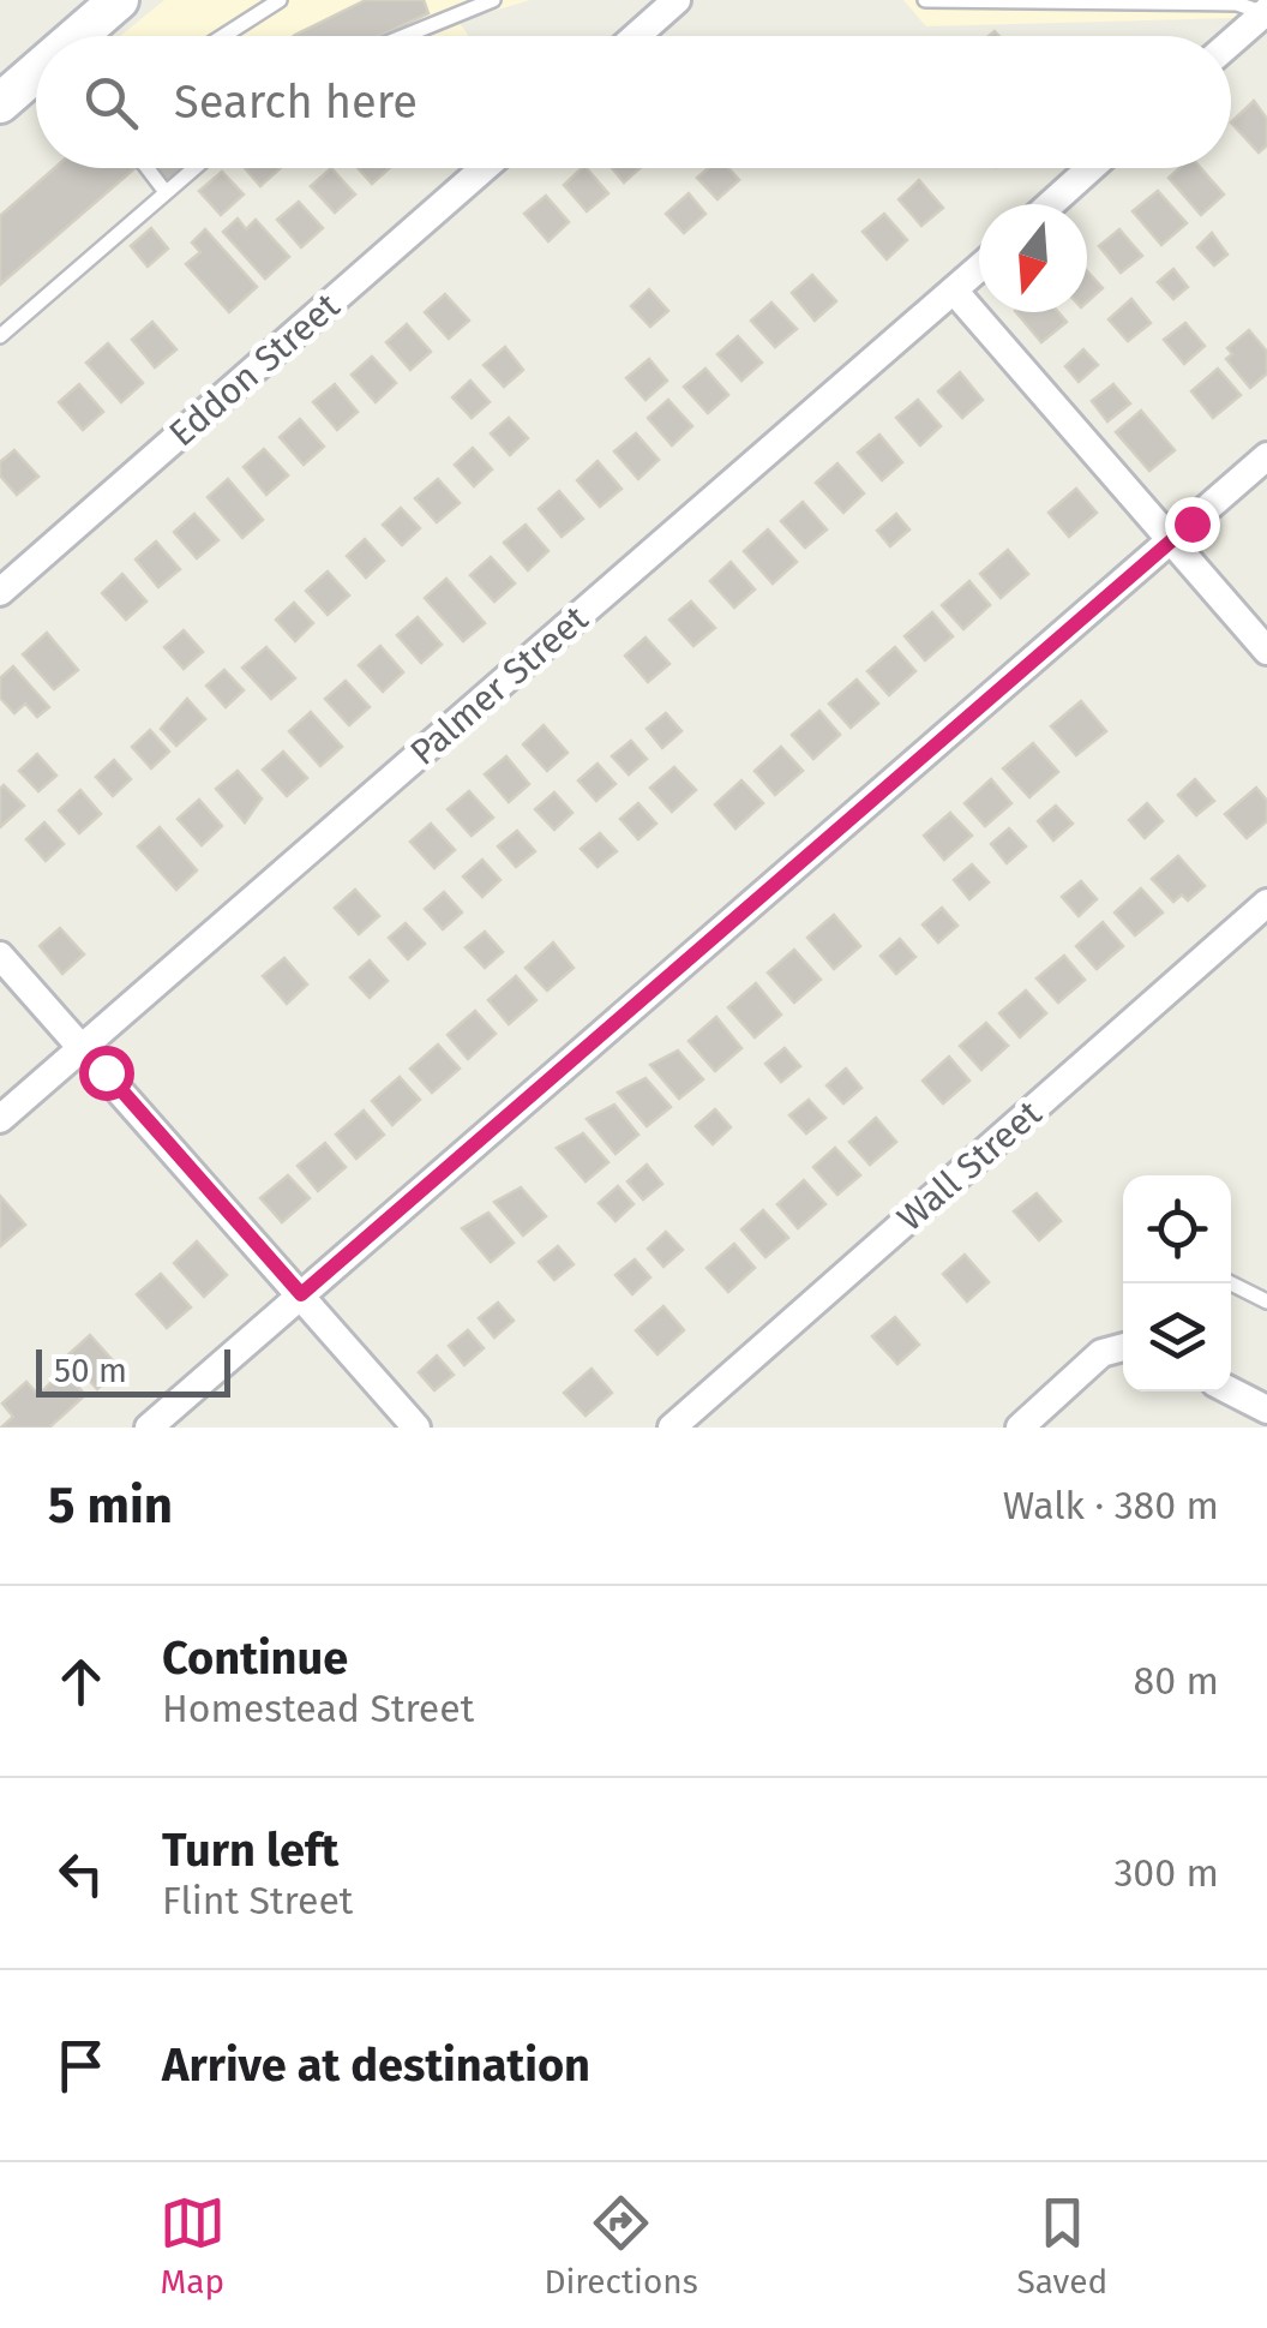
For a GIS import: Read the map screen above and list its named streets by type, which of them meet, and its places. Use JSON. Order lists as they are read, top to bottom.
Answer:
{
  "streets": {
    "street": ["Eddon Street", "Palmer Street", "Wall Street"]
  },
  "scale_bar": "50 m",
  "north": "bottom",
  "page": {
    "search": "Search here",
    "scale": "50 m",
    "heading": ["5 min", "Walk · 380 m"],
    "list": [
      ["Continue", "Homestead Street", "80 m"],
      ["Turn left", "Flint Street", "300 m"],
      "Arrive at destination"
    ],
    "nav": ["Map", "Directions", "Saved"]
  }
}
